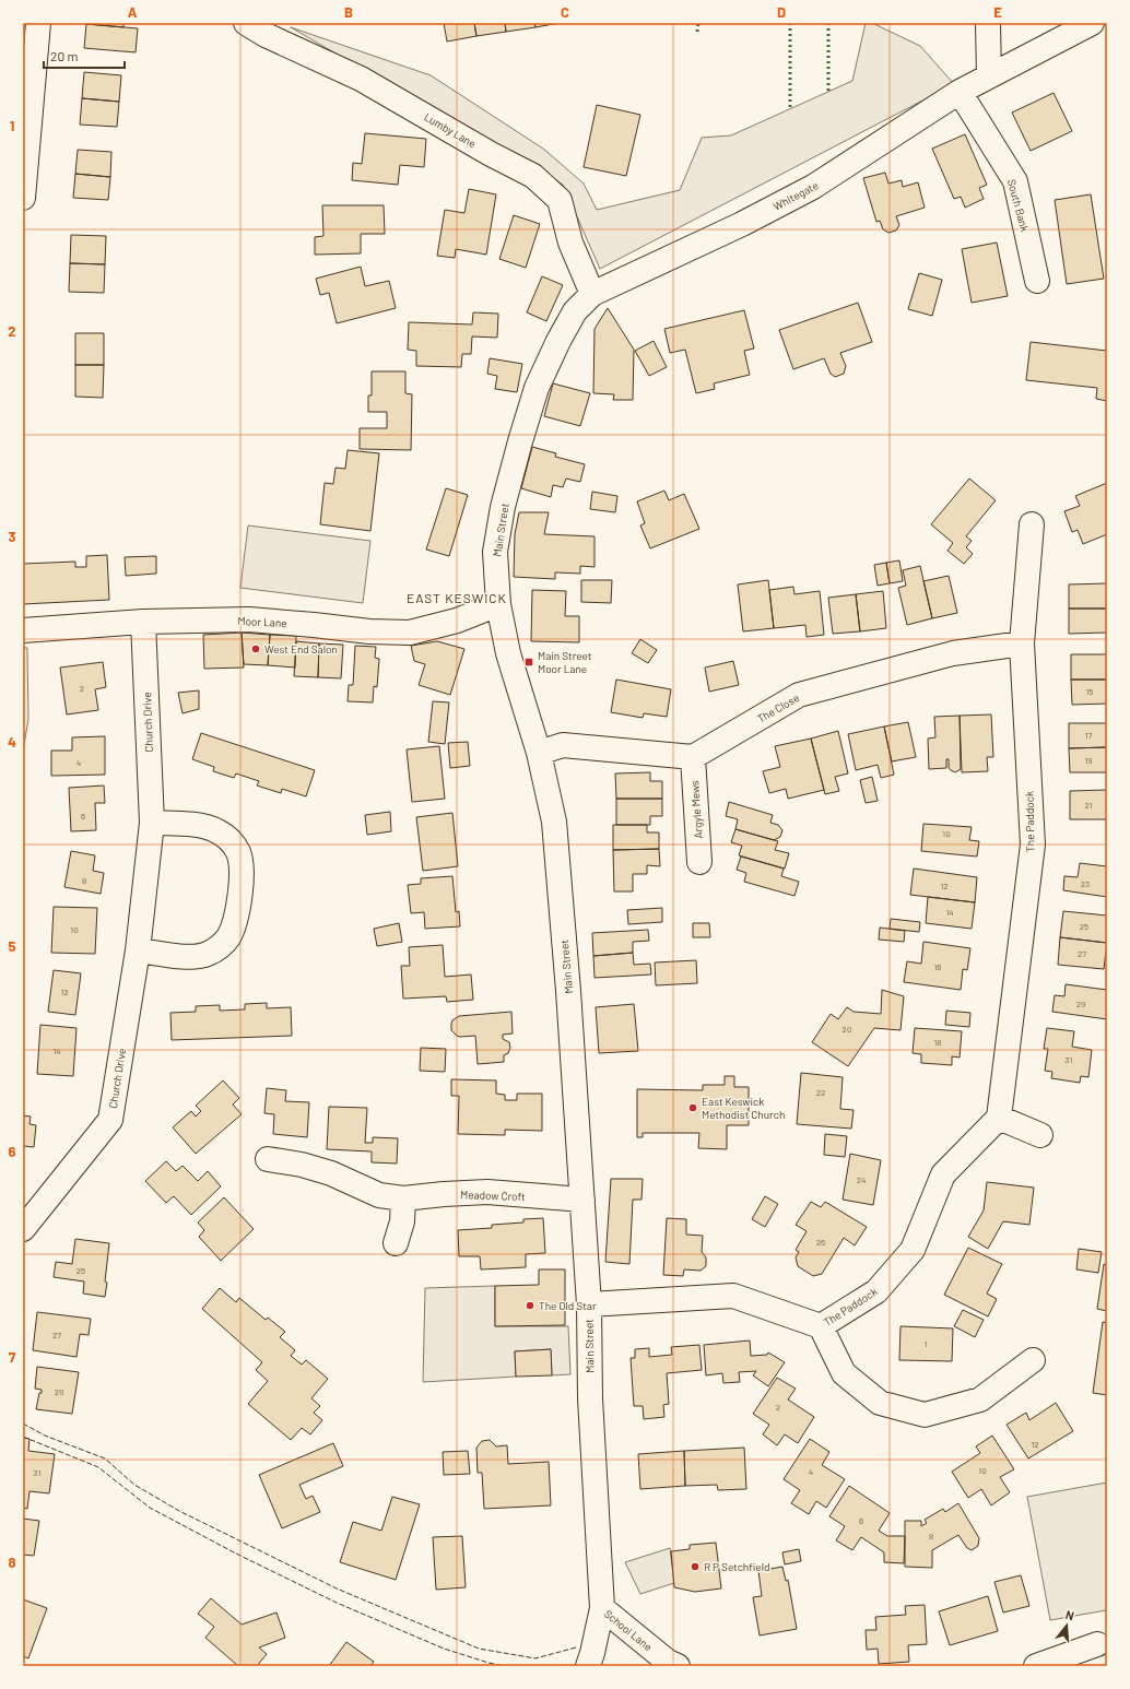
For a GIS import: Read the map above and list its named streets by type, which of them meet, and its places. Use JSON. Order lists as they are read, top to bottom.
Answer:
{
  "streets": {
    "street": [
      "Lumby Lane",
      "Whitegate",
      "South Bank",
      "Main Street",
      "Moor Lane",
      "The Close",
      "Church Drive",
      "Argyle Mews",
      "The Paddock",
      "Meadow Croft",
      "School Lane"
    ]
  },
  "crossings": [
    ["Lumby Lane", "Whitegate"],
    ["Lumby Lane", "Main Street"],
    ["Whitegate", "South Bank"],
    ["Whitegate", "Main Street"],
    ["Main Street", "Moor Lane"],
    ["Main Street", "The Paddock"],
    ["Main Street", "Meadow Croft"],
    ["Main Street", "School Lane"],
    ["Moor Lane", "Church Drive"],
    ["The Close", "Argyle Mews"],
    ["The Close", "The Paddock"]
  ],
  "districts": ["EAST KESWICK"],
  "places": {
    "other": [
      "West End Salon",
      "East Keswick Methodist Church",
      "The Old Star",
      "R P Setchfield"
    ],
    "transit": ["Main Street Moor Lane"]
  },
  "house_numbers": [
    "2",
    "15",
    "17",
    "19",
    "4",
    "21",
    "6",
    "10",
    "8",
    "23",
    "12",
    "14",
    "25",
    "10",
    "27",
    "16",
    "12",
    "29",
    "20",
    "18",
    "14",
    "31",
    "22",
    "24",
    "26",
    "25",
    "27",
    "1",
    "29",
    "2",
    "12",
    "10",
    "4",
    "31",
    "6",
    "8"
  ],
  "scale_bar": "20 m",
  "north": "top",
  "grid": {
    "columns": [
      "A",
      "B",
      "C",
      "D",
      "E"
    ],
    "rows": [
      "1",
      "2",
      "3",
      "4",
      "5",
      "6",
      "7",
      "8"
    ]
  }
}
